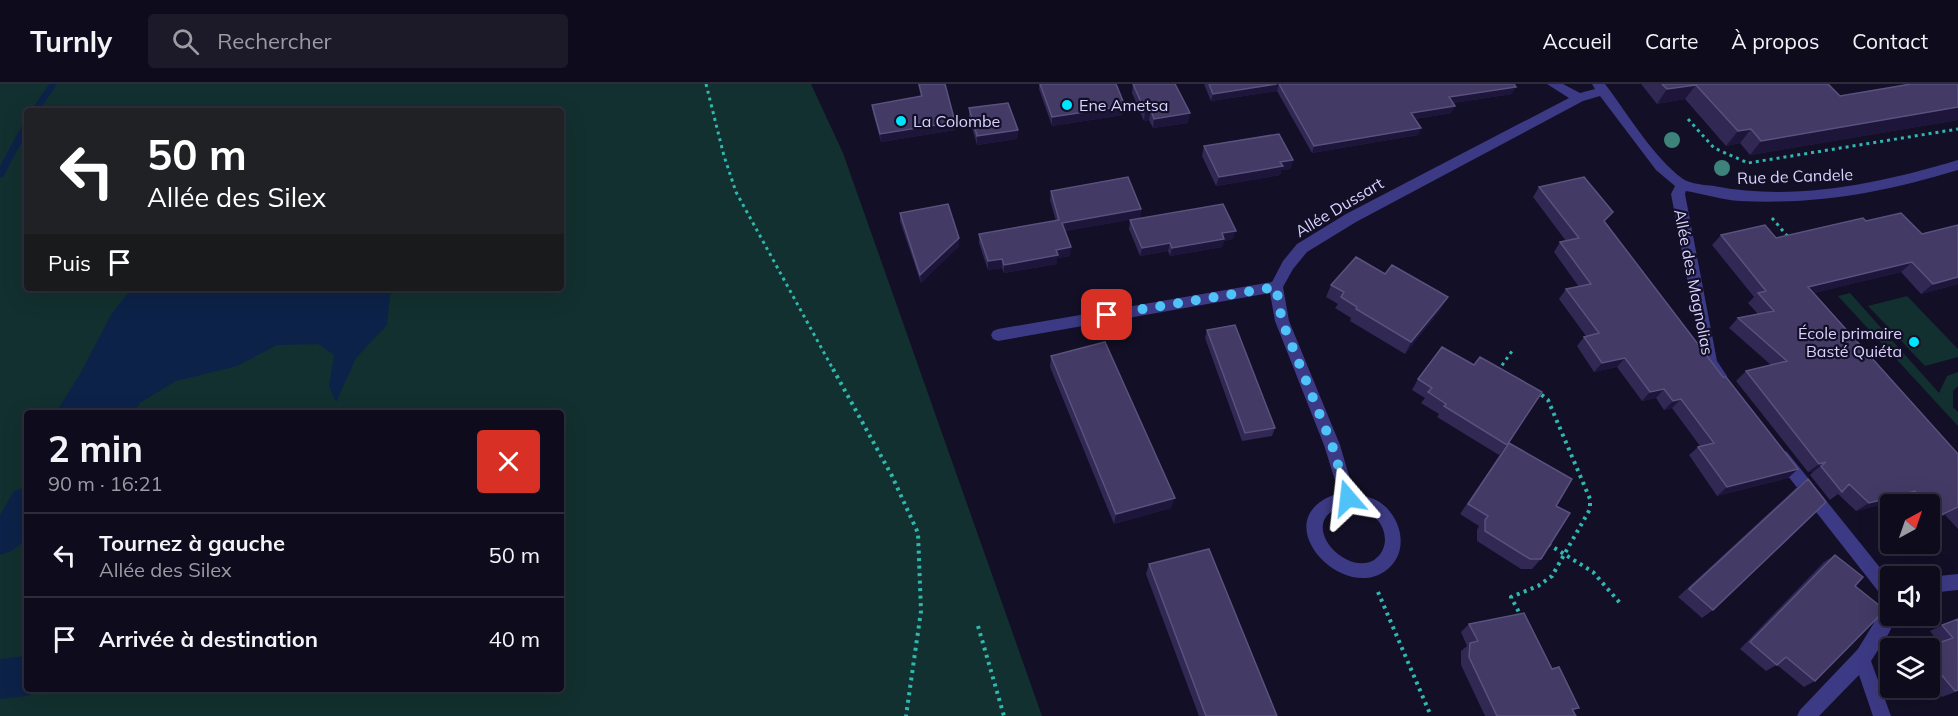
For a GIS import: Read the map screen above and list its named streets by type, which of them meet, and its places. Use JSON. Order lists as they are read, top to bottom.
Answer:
{
  "streets": {
    "street": ["Rue de Candele", "Allée Dussart", "Allée des Magnolias"]
  },
  "crossings": [
    ["Rue de Candele", "Allée des Magnolias"]
  ],
  "places": ["Ene Ametsa", "La Colombe", "École primaire Basté Quiéta"],
  "north": "top right",
  "page": {
    "header": "Turnly",
    "search": "Rechercher",
    "nav": [
      "Accueil",
      "Carte",
      "À propos",
      "Contact"
    ],
    "turn": ["50 m", "Allée des Silex"],
    "then": "Puis",
    "heading": ["2 min", "90 m · 16:21"],
    "list": [
      {
        "name": "Tournez à gauche",
        "note": "Allée des Silex",
        "value": "50 m"
      },
      {
        "name": "Arrivée à destination",
        "value": "40 m"
      }
    ]
  }
}
